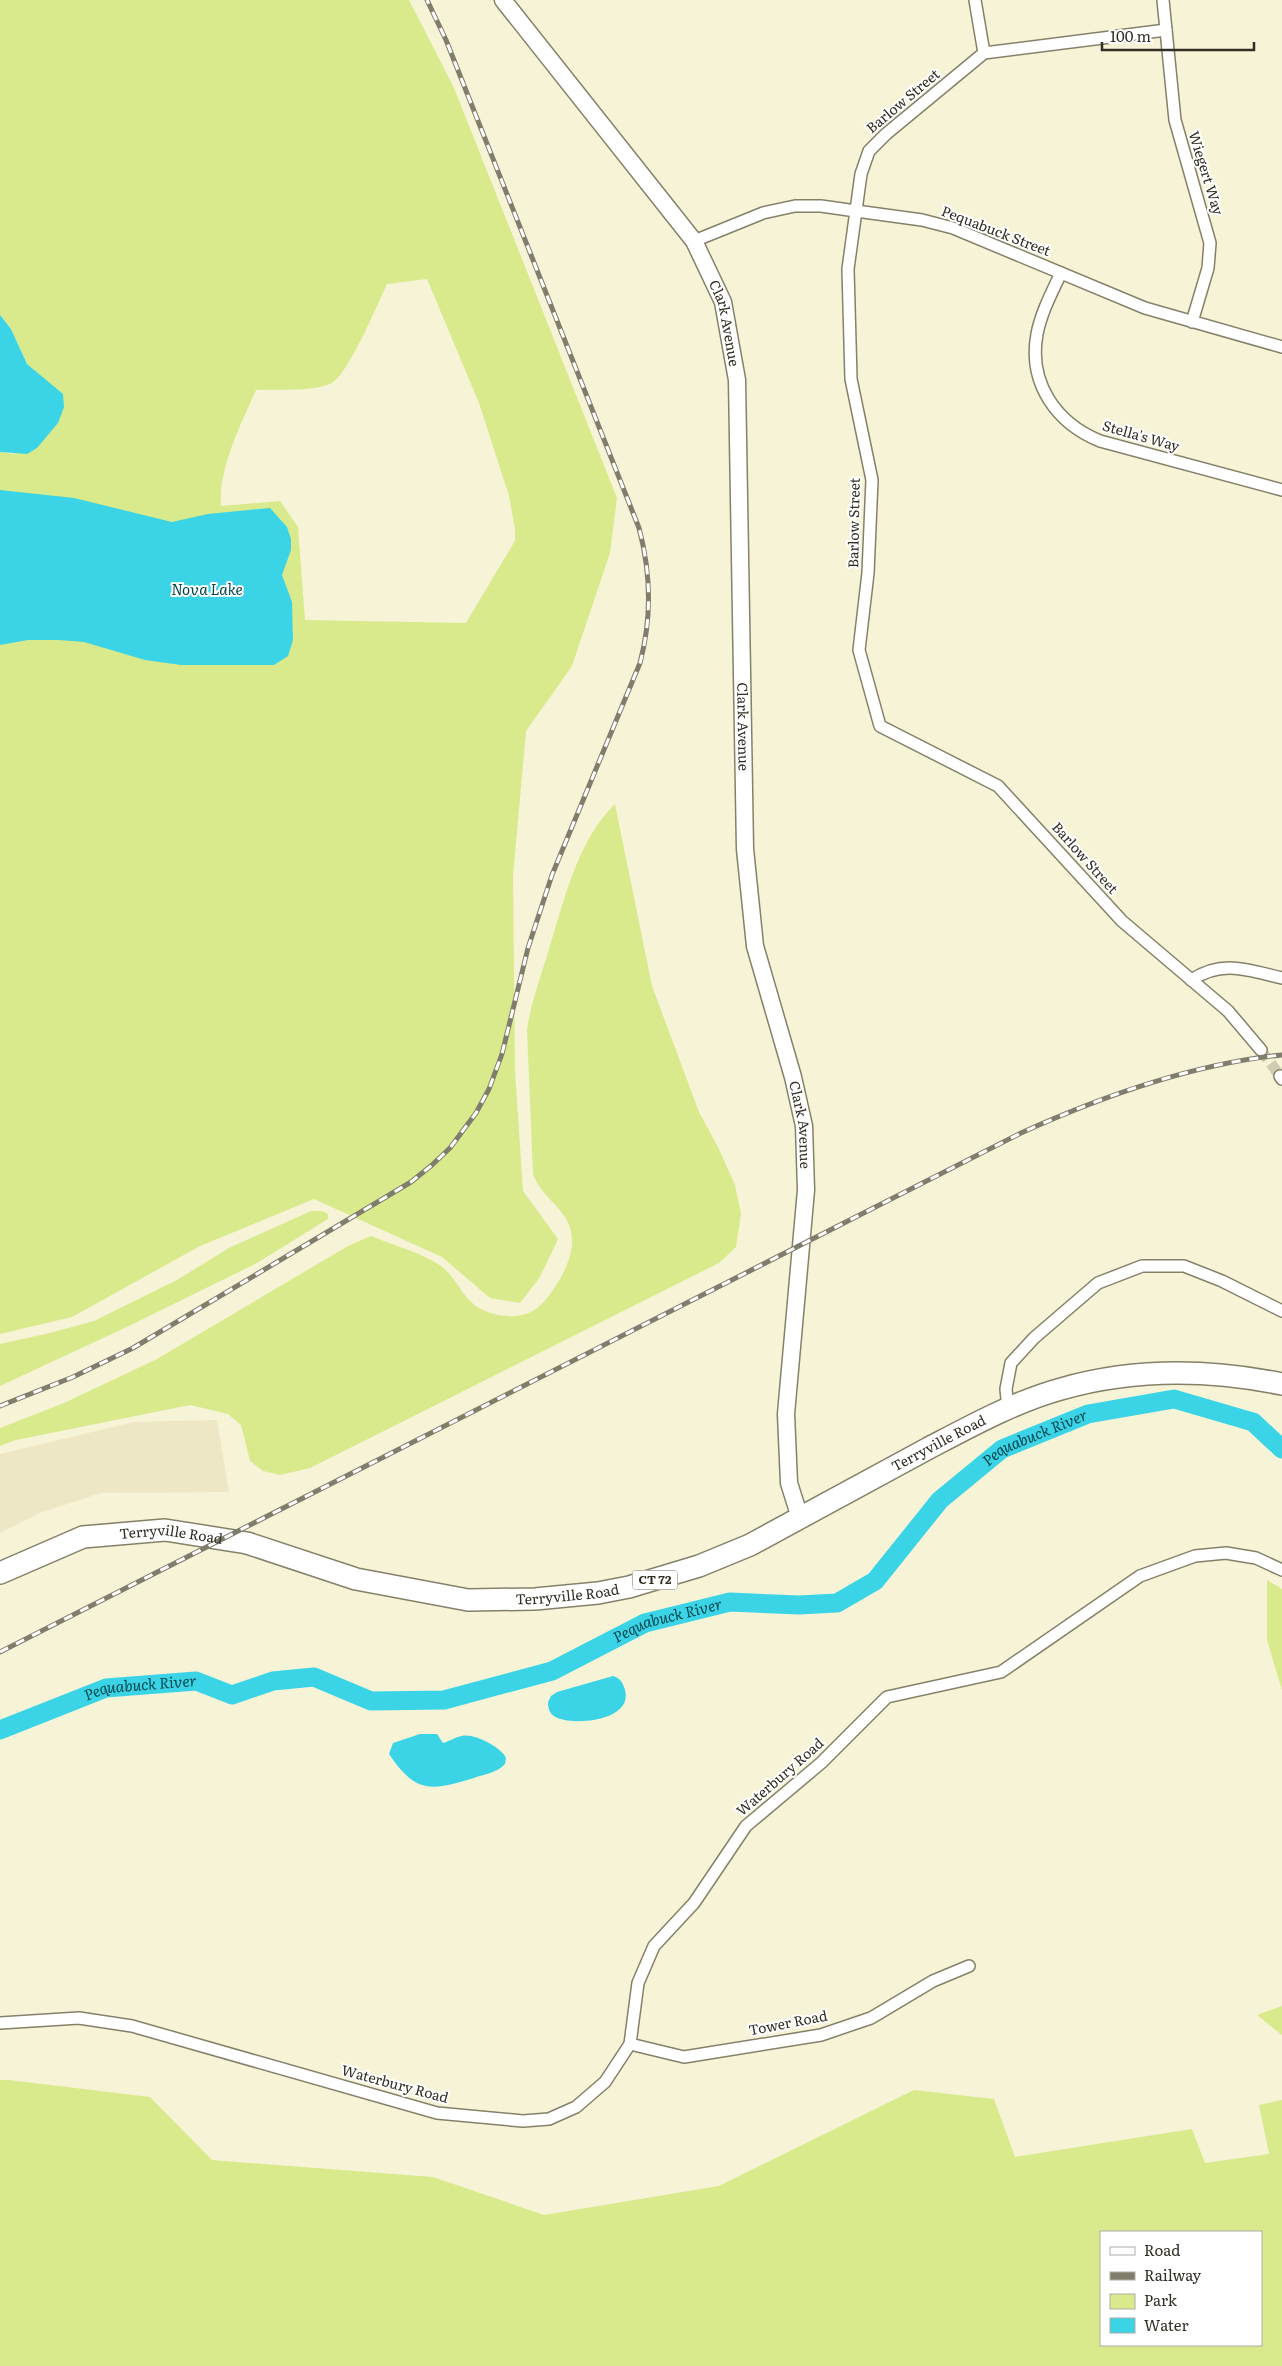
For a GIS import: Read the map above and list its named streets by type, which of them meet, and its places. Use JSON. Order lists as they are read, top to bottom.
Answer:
{
  "streets": {
    "highway": ["Terryville Road", "CT 72"],
    "main road": ["Clark Avenue"],
    "street": [
      "Barlow Street",
      "Wiegert Way",
      "Pequabuck Street",
      "Stella's Way",
      "Waterbury Road",
      "Tower Road"
    ]
  },
  "crossings": [
    ["Barlow Street", "Pequabuck Street"],
    ["Wiegert Way", "Pequabuck Street"],
    ["Pequabuck Street", "Clark Avenue"],
    ["Pequabuck Street", "Stella's Way"],
    ["Clark Avenue", "Terryville Road"],
    ["Waterbury Road", "Tower Road"]
  ],
  "water": ["Nova Lake", "Pequabuck River"],
  "legend": [
    "Road",
    "Railway",
    "Park",
    "Water"
  ],
  "scale_bar": "100 m"
}
